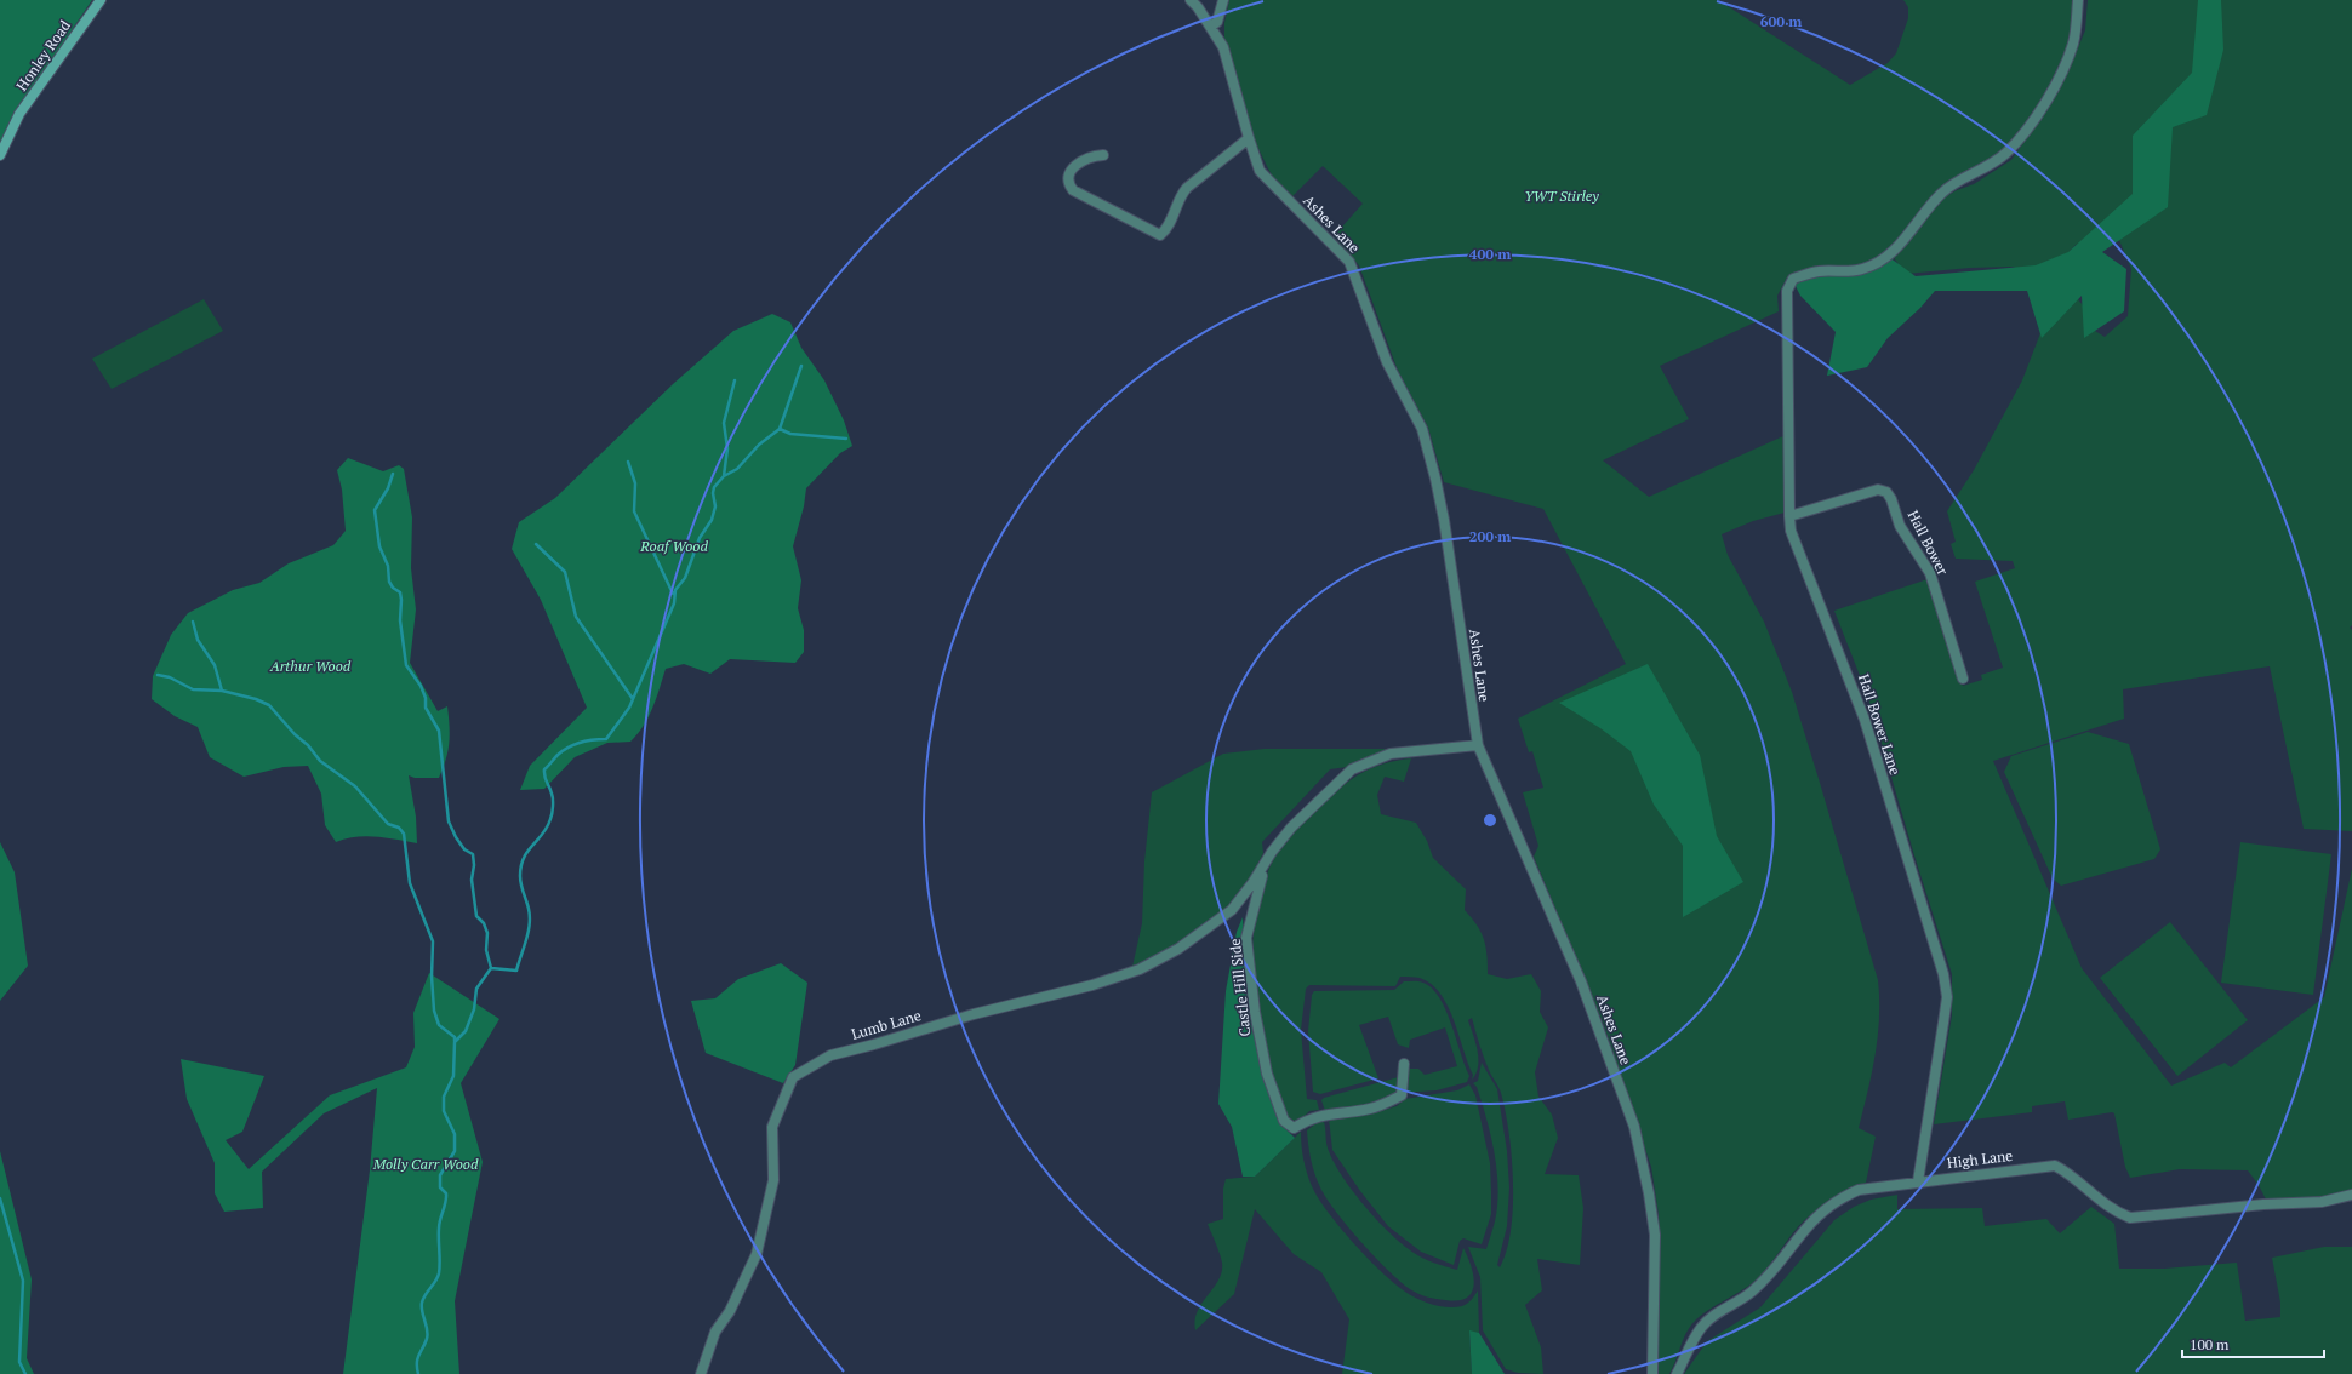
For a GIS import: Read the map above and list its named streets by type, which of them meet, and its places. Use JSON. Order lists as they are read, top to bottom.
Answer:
{
  "streets": {
    "street": [
      "Honley Road",
      "Ashes Lane",
      "Hall Bower",
      "Hall Bower Lane",
      "Castle Hill Side",
      "Lumb Lane",
      "High Lane"
    ]
  },
  "crossings": [
    ["Ashes Lane", "Castle Hill Side"],
    ["Hall Bower", "Hall Bower Lane"],
    ["Hall Bower Lane", "High Lane"],
    ["Castle Hill Side", "Lumb Lane"]
  ],
  "parks": [
    "YWT Stirley",
    "Roaf Wood",
    "Arthur Wood",
    "Molly Carr Wood"
  ],
  "scale_bar": "100 m",
  "rings": ["600 m", "400 m", "200 m"]
}
